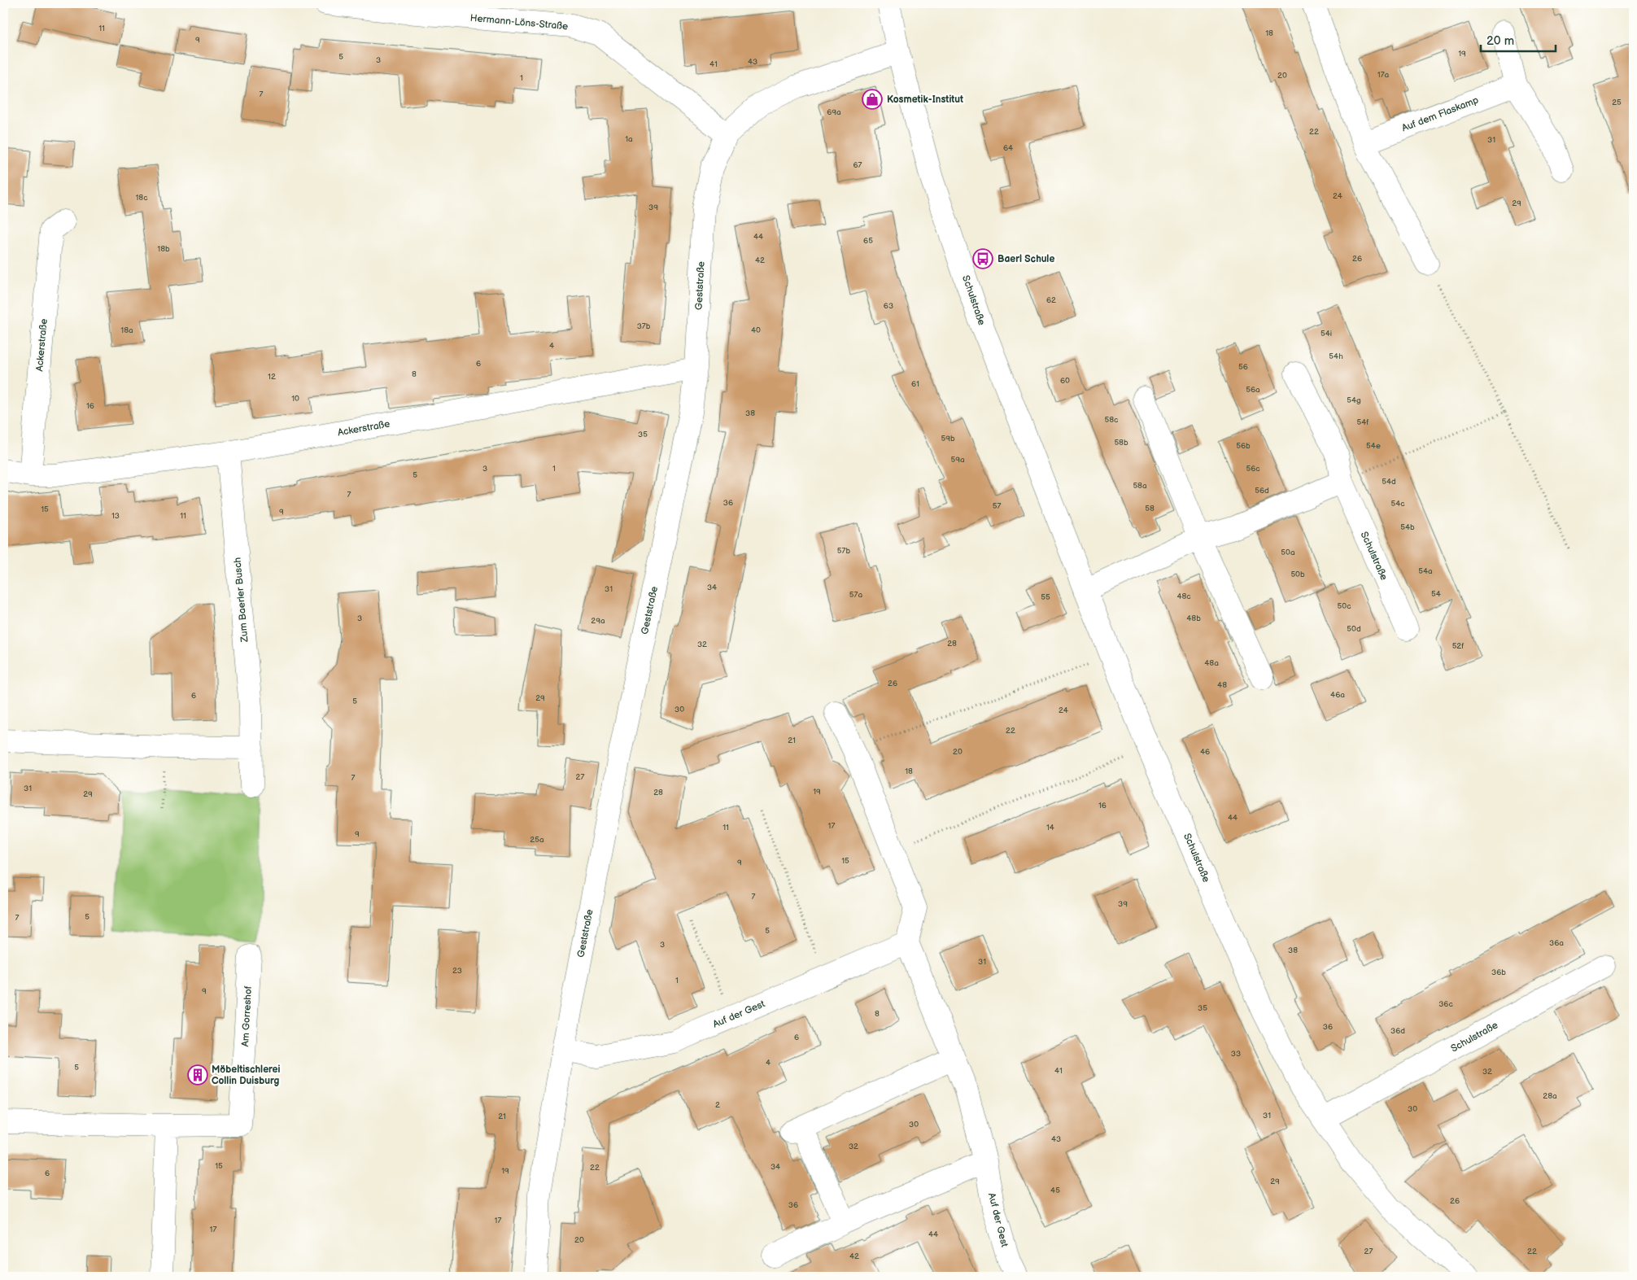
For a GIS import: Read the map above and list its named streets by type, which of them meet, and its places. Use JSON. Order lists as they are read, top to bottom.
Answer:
{
  "streets": {
    "street": [
      "Hermann-Löns-Straße",
      "Auf dem Flaskamp",
      "Geststraße",
      "Schulstraße",
      "Ackerstraße",
      "Zum Baerler Busch",
      "Auf der Gest",
      "Am Gorreshof"
    ]
  },
  "crossings": [
    ["Hermann-Löns-Straße", "Geststraße"],
    ["Geststraße", "Schulstraße"],
    ["Geststraße", "Ackerstraße"],
    ["Geststraße", "Auf der Gest"],
    ["Ackerstraße", "Zum Baerler Busch"]
  ],
  "places": {
    "shop": ["Kosmetik-Institut"],
    "bus stop": ["Baerl Schule"],
    "building": ["Möbeltischlerei Collin Duisburg"]
  },
  "house_numbers": [
    "11",
    "18",
    "9",
    "19",
    "5",
    "3",
    "43",
    "41",
    "17a",
    "20",
    "1",
    "7",
    "25",
    "69a",
    "22",
    "1a",
    "31",
    "64",
    "67",
    "24",
    "18c",
    "29",
    "39",
    "44",
    "65",
    "18b",
    "26",
    "42",
    "62",
    "63",
    "37b",
    "18a",
    "40",
    "54i",
    "4",
    "54h",
    "6",
    "56",
    "8",
    "12",
    "60",
    "61",
    "56a",
    "10",
    "54g",
    "16",
    "38",
    "58c",
    "54f",
    "35",
    "59b",
    "58b",
    "56b",
    "54e",
    "59a",
    "3",
    "1",
    "56c",
    "5",
    "54d",
    "58a",
    "56d",
    "7",
    "36",
    "54c",
    "57",
    "58",
    "15",
    "9",
    "13",
    "11",
    "54b",
    "57b",
    "50a",
    "54a",
    "50b",
    "34",
    "31",
    "54",
    "57a",
    "48c",
    "55",
    "50c",
    "3",
    "48b",
    "29a",
    "50d",
    "28",
    "32",
    "52f",
    "48a",
    "26",
    "48",
    "46a",
    "6",
    "29",
    "5",
    "30",
    "24",
    "22",
    "21",
    "20",
    "46",
    "18",
    "27",
    "7",
    "31",
    "19",
    "28",
    "29",
    "16",
    "44",
    "17",
    "11",
    "14",
    "9",
    "25a",
    "15",
    "9",
    "7",
    "39",
    "5",
    "7",
    "5",
    "36a",
    "3",
    "38",
    "31",
    "23",
    "36b",
    "1",
    "9",
    "36c",
    "35",
    "8",
    "36",
    "36d",
    "6",
    "33",
    "4",
    "5",
    "41",
    "32",
    "28a",
    "2",
    "30",
    "31",
    "21",
    "30",
    "43",
    "32",
    "15",
    "34",
    "22",
    "19",
    "6",
    "29",
    "45",
    "26",
    "36",
    "17",
    "17",
    "44",
    "20",
    "27",
    "22",
    "42"
  ],
  "scale_bar": "20 m"
}
